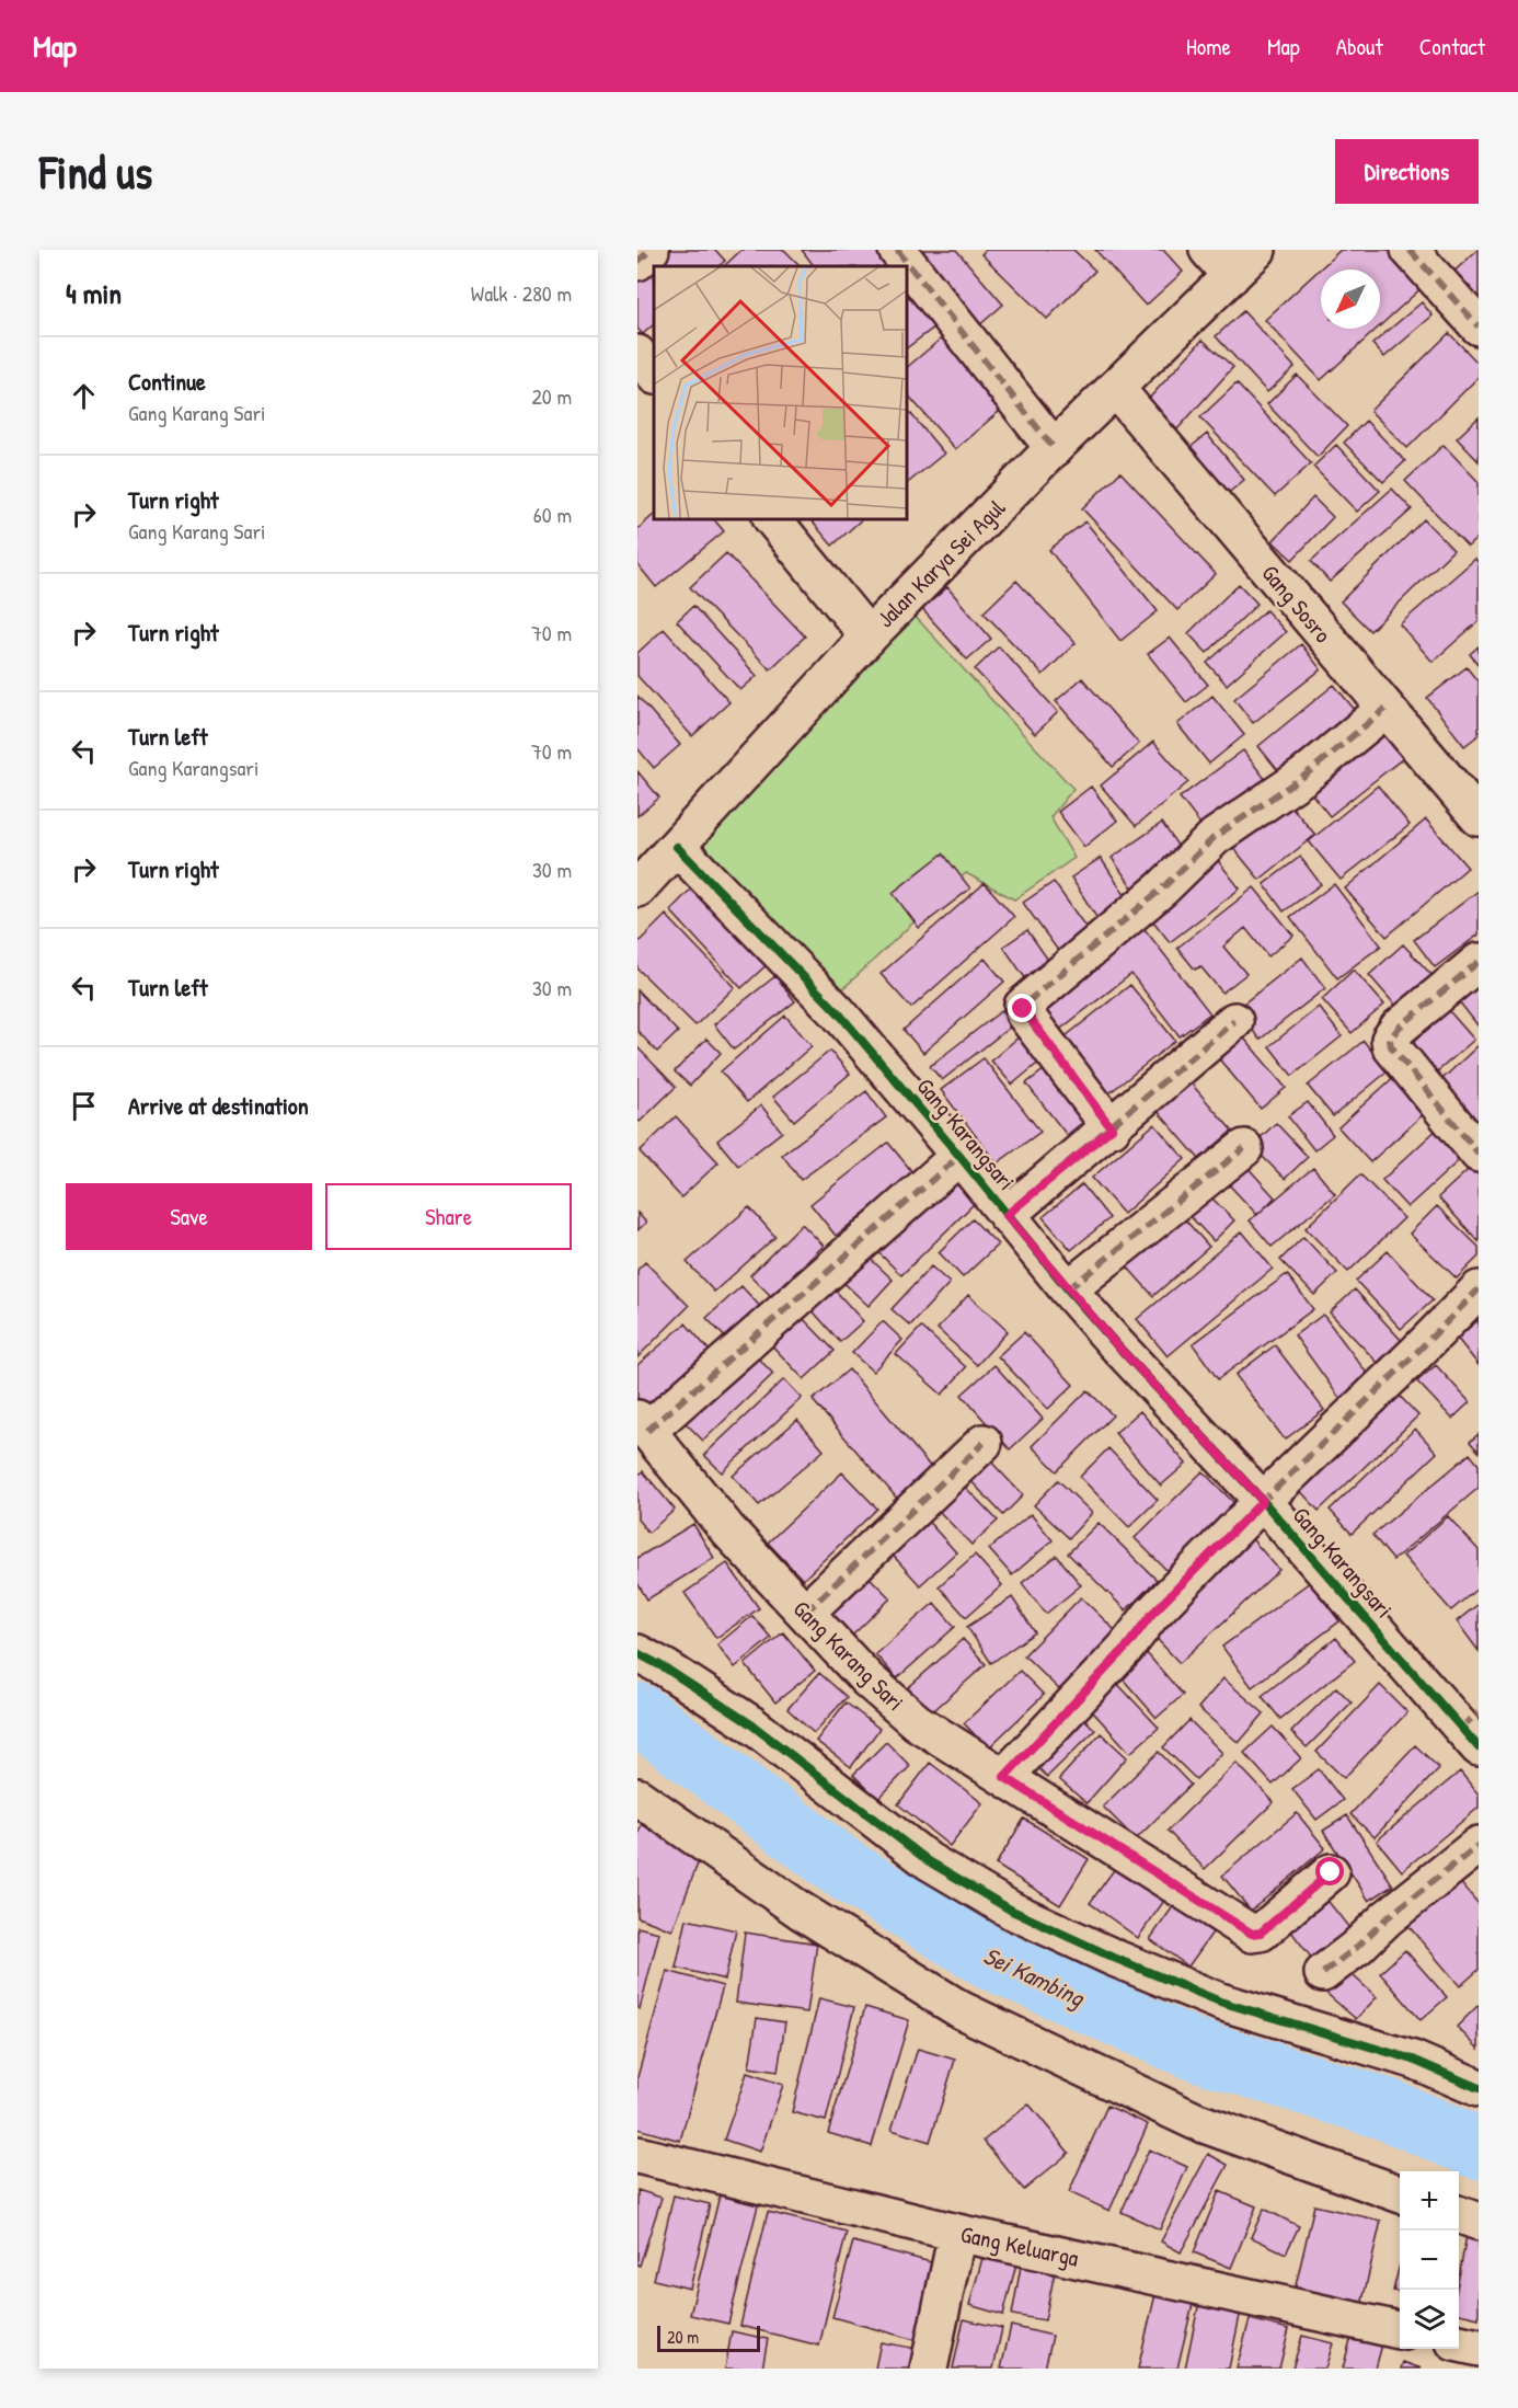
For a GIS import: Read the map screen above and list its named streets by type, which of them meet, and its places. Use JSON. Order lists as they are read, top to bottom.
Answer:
{
  "streets": {
    "street": [
      "Jalan Karya Sei Agul",
      "Gang Sosro",
      "Gang Karangsari",
      "Gang Karang Sari",
      "Gang Keluarga"
    ]
  },
  "crossings": [
    ["Jalan Karya Sei Agul", "Gang Sosro"],
    ["Jalan Karya Sei Agul", "Gang Karangsari"]
  ],
  "water": ["Sei Kambing"],
  "scale_bar": "20 m",
  "north": "bottom left",
  "page": {
    "header": "Map",
    "nav": [
      "Home",
      "Map",
      "About",
      "Contact"
    ],
    "buttons": [
      "Directions",
      ["Save", "Share"]
    ],
    "title": "Find us",
    "heading": ["4 min", "Walk · 280 m"],
    "list": [
      ["Continue", "Gang Karang Sari", "20 m"],
      ["Turn right", "Gang Karang Sari", "60 m"],
      ["Turn right", "70 m"],
      ["Turn left", "Gang Karangsari", "70 m"],
      ["Turn right", "30 m"],
      ["Turn left", "30 m"],
      "Arrive at destination"
    ],
    "map_buttons": ["+", "−"],
    "scale": "20 m"
  }
}
